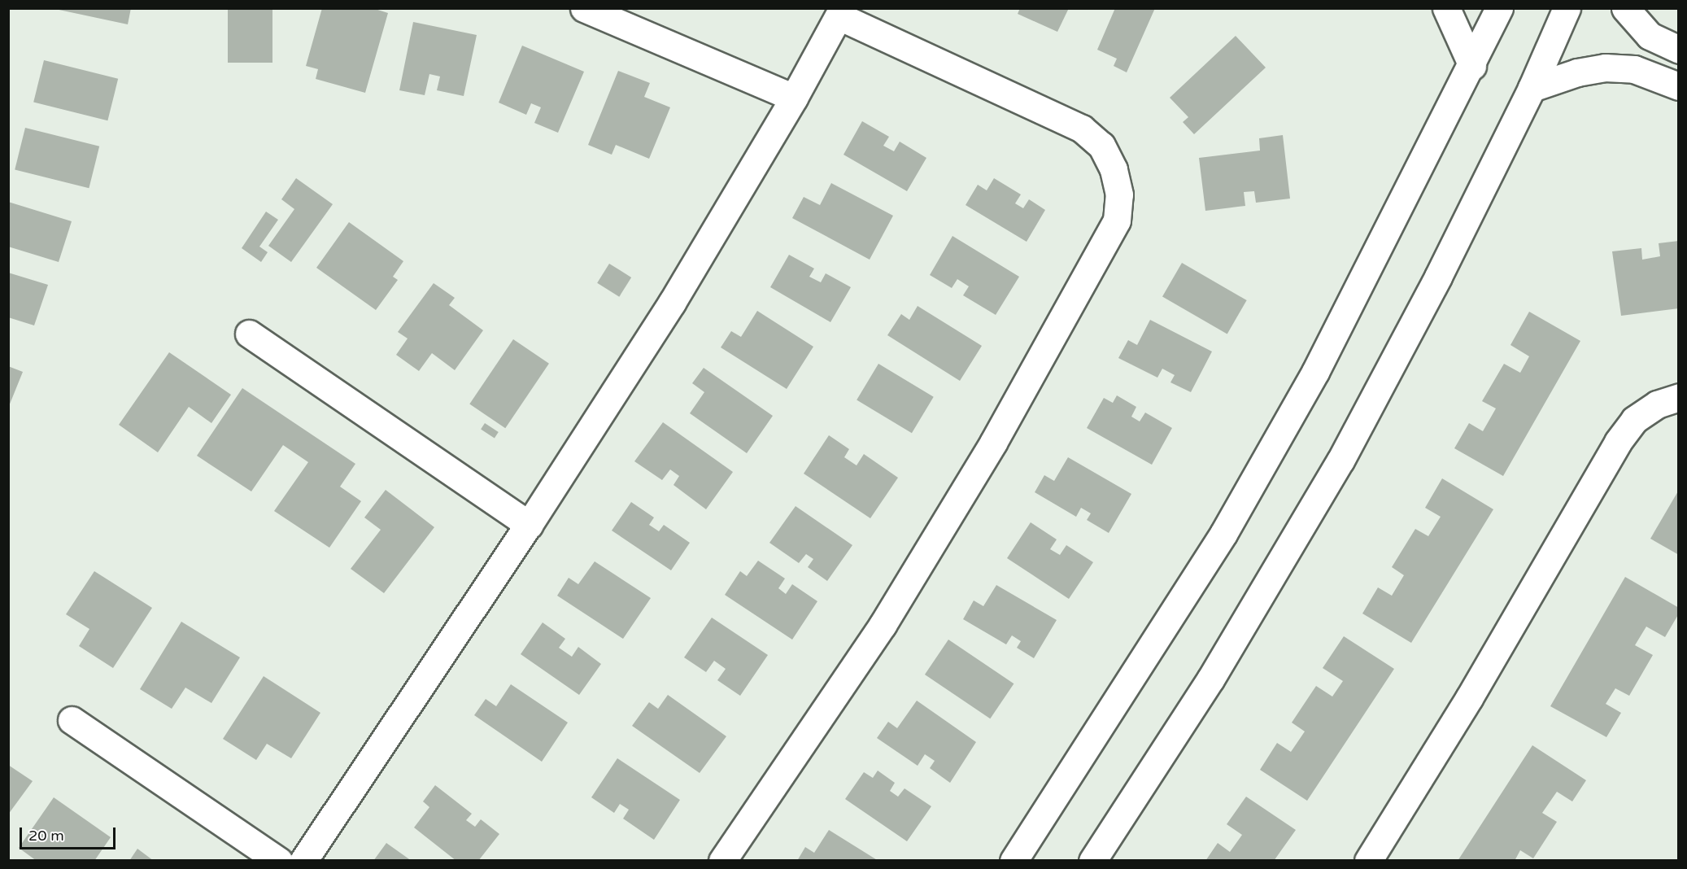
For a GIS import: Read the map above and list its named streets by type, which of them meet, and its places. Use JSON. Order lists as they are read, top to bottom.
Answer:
{
  "scale_bar": "20 m"
}
